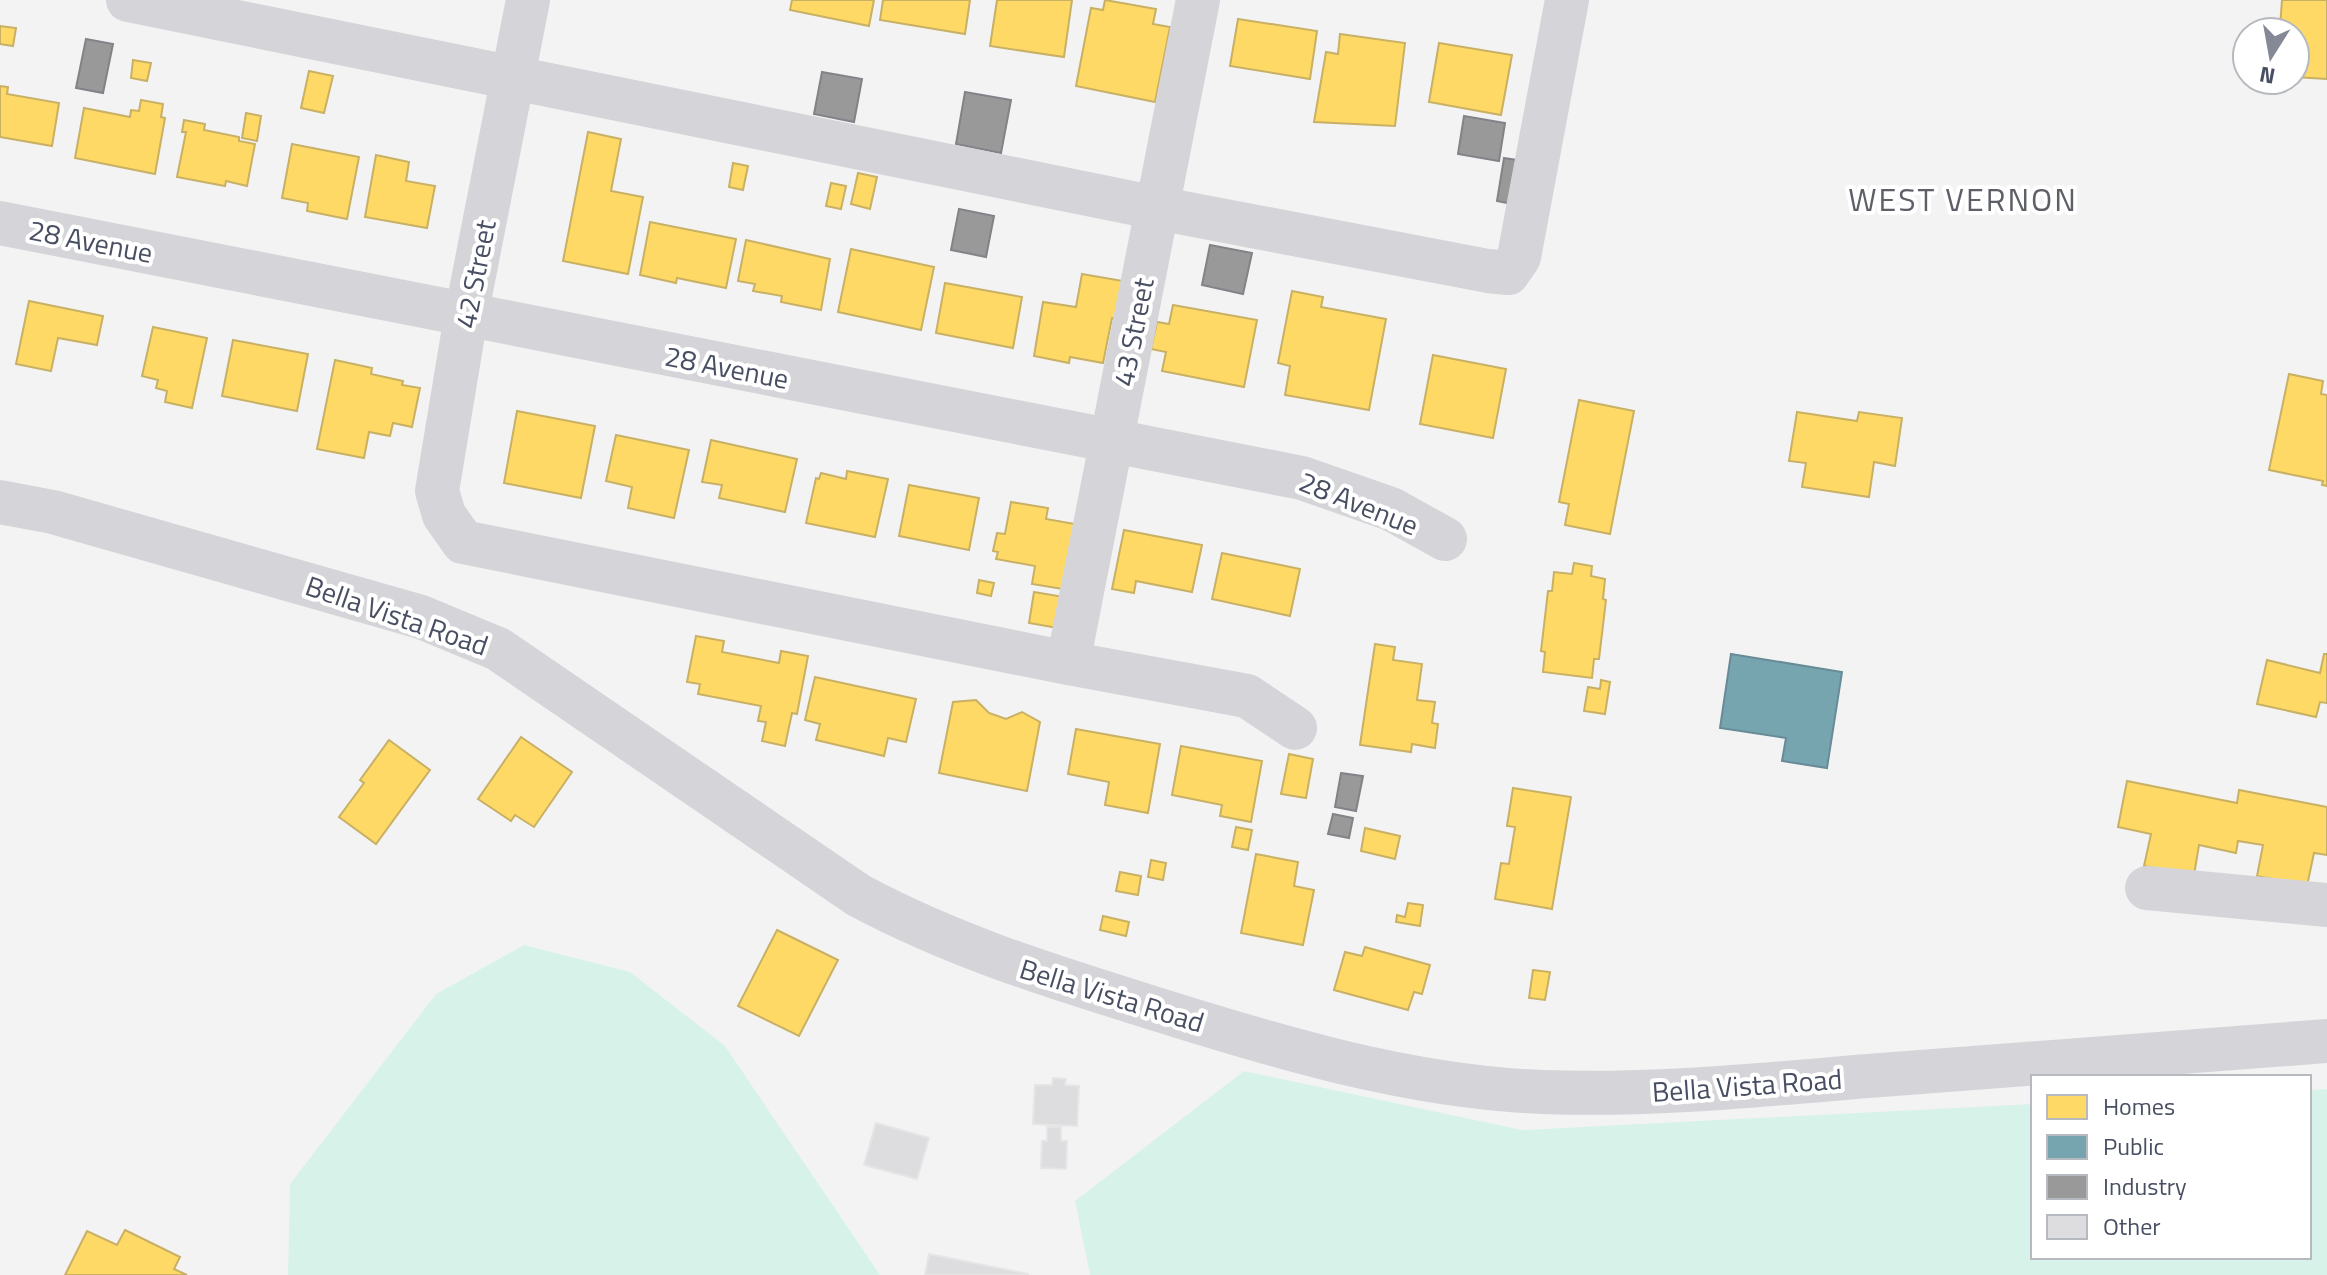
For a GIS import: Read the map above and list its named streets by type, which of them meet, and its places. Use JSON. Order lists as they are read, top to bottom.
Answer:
{
  "streets": {
    "street": [
      "28 Avenue",
      "42 Street",
      "43 Street",
      "Bella Vista Road"
    ]
  },
  "crossings": [
    ["28 Avenue", "42 Street"],
    ["28 Avenue", "43 Street"],
    ["42 Street", "43 Street"]
  ],
  "districts": ["WEST VERNON"],
  "legend": [
    "Homes",
    "Public",
    "Industry",
    "Other"
  ],
  "north": "bottom"
}
